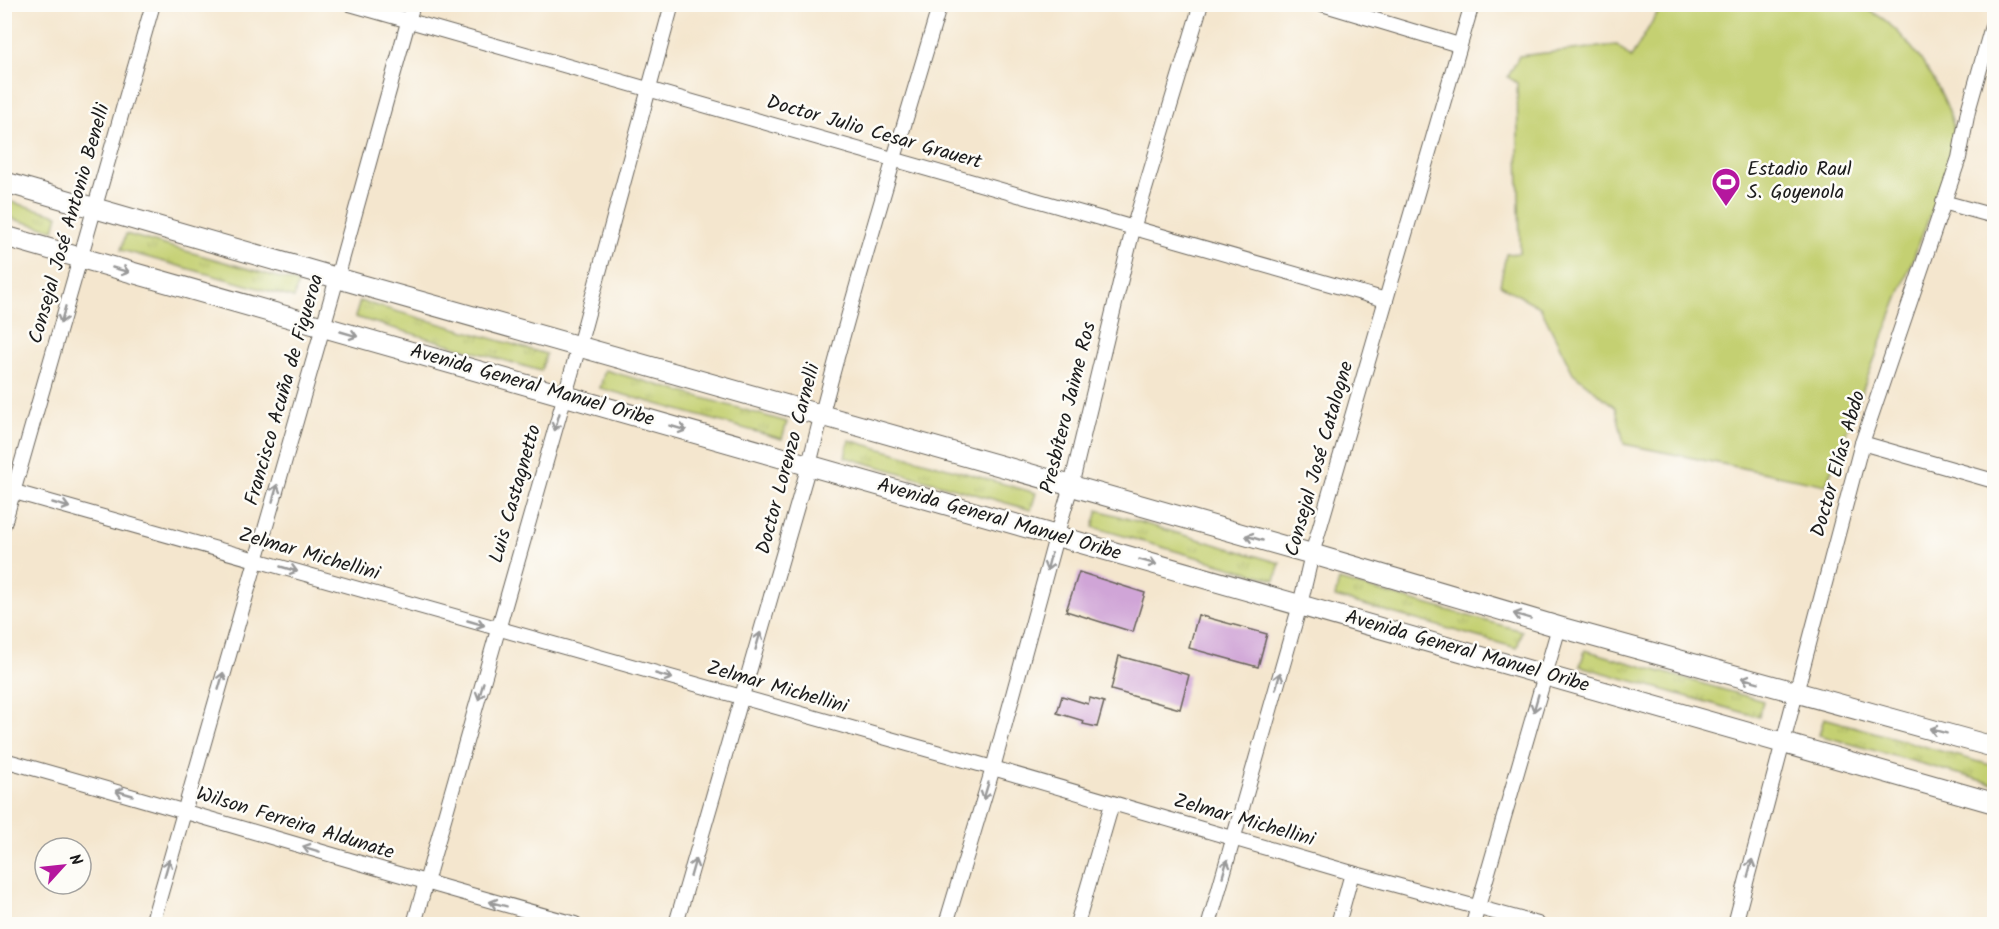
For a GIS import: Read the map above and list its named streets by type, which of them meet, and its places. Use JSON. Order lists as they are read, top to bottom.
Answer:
{
  "streets": {
    "main road": ["Avenida General Manuel Oribe"],
    "street": [
      "Doctor Julio Cesar Grauert",
      "Consejal José Antonio Benelli",
      "Francisco Acuña de Figueroa",
      "Presbítero Jaime Ros",
      "Doctor Lorenzo Carnelli",
      "Consejal José Catalogne",
      "Doctor Elías Abdo",
      "Luis Castagnetto",
      "Zelmar Michellini",
      "Wilson Ferreira Aldunate"
    ]
  },
  "crossings": [
    ["Doctor Julio Cesar Grauert", "Francisco Acuña de Figueroa"],
    ["Doctor Julio Cesar Grauert", "Presbítero Jaime Ros"],
    ["Doctor Julio Cesar Grauert", "Doctor Lorenzo Carnelli"],
    ["Doctor Julio Cesar Grauert", "Consejal José Catalogne"],
    ["Doctor Julio Cesar Grauert", "Luis Castagnetto"],
    ["Consejal José Antonio Benelli", "Avenida General Manuel Oribe"],
    ["Consejal José Antonio Benelli", "Zelmar Michellini"],
    ["Avenida General Manuel Oribe", "Francisco Acuña de Figueroa"],
    ["Avenida General Manuel Oribe", "Presbítero Jaime Ros"],
    ["Avenida General Manuel Oribe", "Doctor Lorenzo Carnelli"],
    ["Avenida General Manuel Oribe", "Consejal José Catalogne"],
    ["Avenida General Manuel Oribe", "Doctor Elías Abdo"],
    ["Avenida General Manuel Oribe", "Luis Castagnetto"],
    ["Francisco Acuña de Figueroa", "Zelmar Michellini"],
    ["Francisco Acuña de Figueroa", "Wilson Ferreira Aldunate"],
    ["Presbítero Jaime Ros", "Zelmar Michellini"],
    ["Doctor Lorenzo Carnelli", "Zelmar Michellini"],
    ["Consejal José Catalogne", "Zelmar Michellini"],
    ["Luis Castagnetto", "Zelmar Michellini"],
    ["Luis Castagnetto", "Wilson Ferreira Aldunate"]
  ],
  "one_way": [
    "Consejal José Antonio Benelli",
    "Francisco Acuña de Figueroa",
    "Presbítero Jaime Ros",
    "Doctor Lorenzo Carnelli",
    "Luis Castagnetto",
    "Zelmar Michellini",
    "Wilson Ferreira Aldunate"
  ],
  "places": {
    "sports": ["Estadio Raul S. Goyenola"]
  },
  "north": "top right"
}
